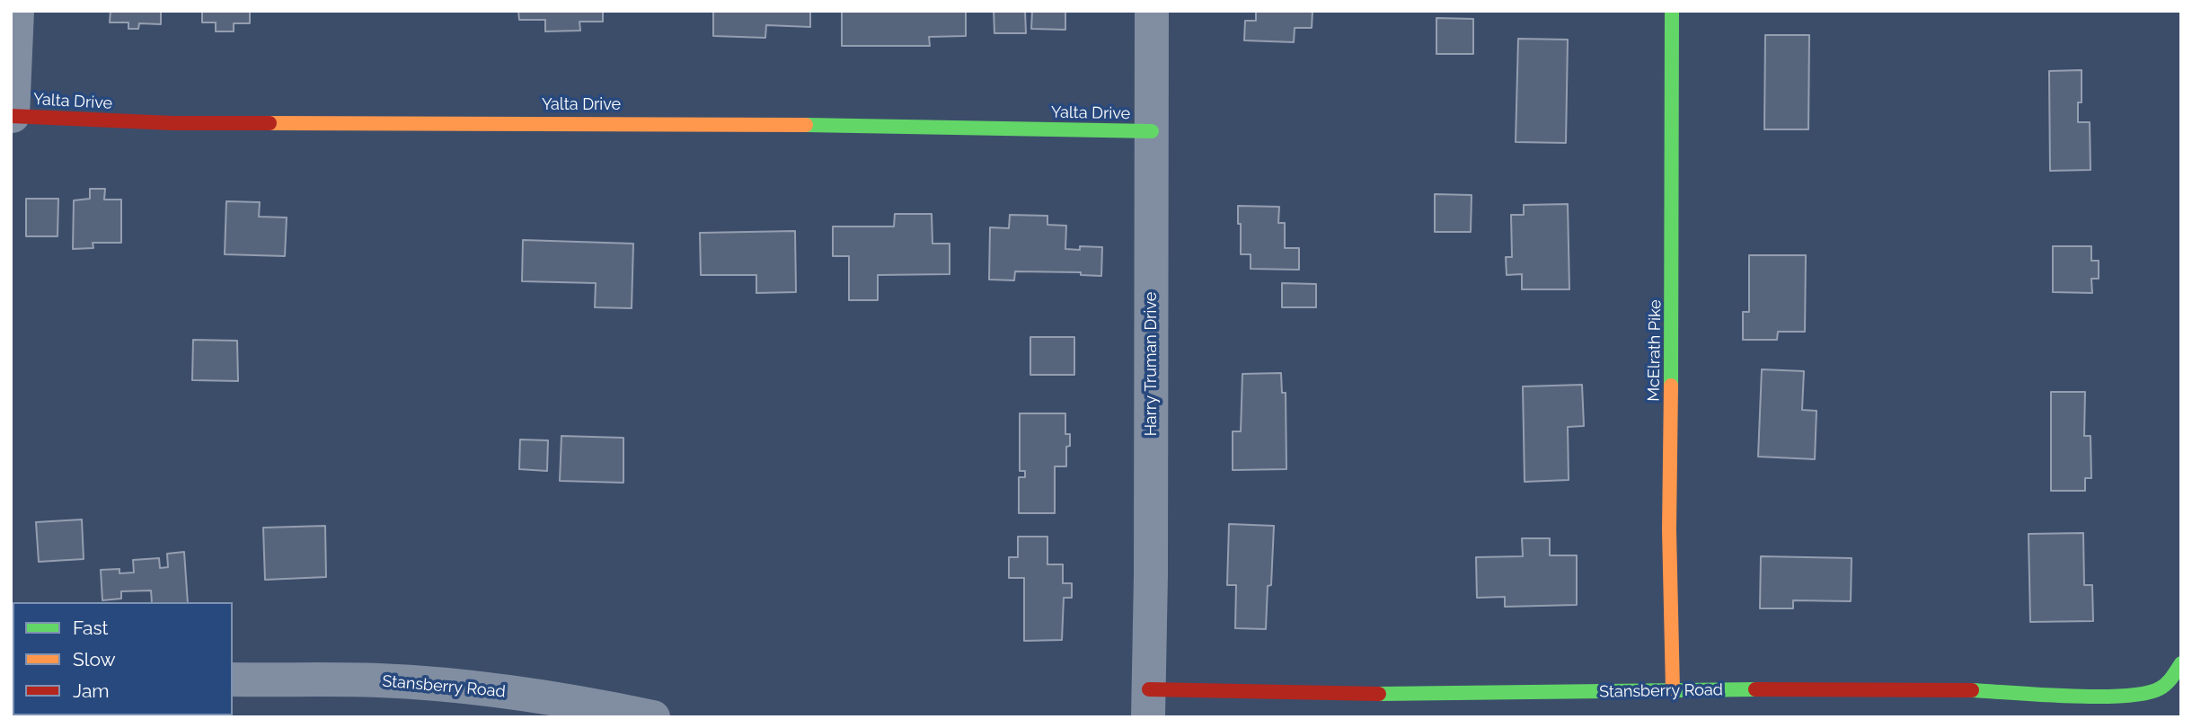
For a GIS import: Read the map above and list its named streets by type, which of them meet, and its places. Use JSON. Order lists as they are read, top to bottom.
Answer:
{
  "streets": {
    "street": [
      "Yalta Drive",
      "McElrath Pike",
      "Harry Truman Drive",
      "Stansberry Road"
    ]
  },
  "crossings": [
    ["Yalta Drive", "Harry Truman Drive"],
    ["McElrath Pike", "Stansberry Road"],
    ["Harry Truman Drive", "Stansberry Road"]
  ],
  "legend": ["Fast", "Slow", "Jam"]
}
